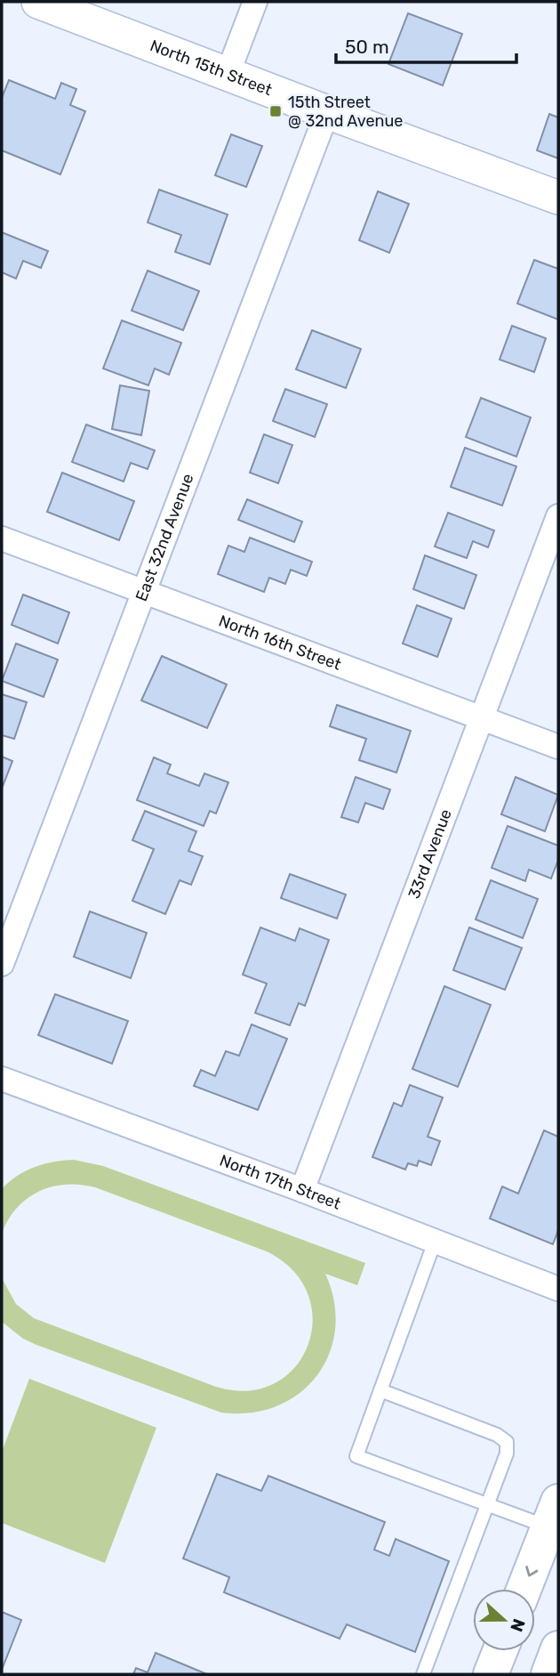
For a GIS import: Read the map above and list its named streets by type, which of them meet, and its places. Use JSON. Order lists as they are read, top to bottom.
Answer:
{
  "streets": {
    "main road": ["North 15th Street"],
    "street": [
      "East 32nd Avenue",
      "North 16th Street",
      "33rd Avenue",
      "North 17th Street"
    ]
  },
  "crossings": [
    ["North 15th Street", "East 32nd Avenue"],
    ["East 32nd Avenue", "North 16th Street"],
    ["North 16th Street", "33rd Avenue"],
    ["33rd Avenue", "North 17th Street"]
  ],
  "places": {
    "transit": ["15th Street @ 32nd Avenue"]
  },
  "scale_bar": "50 m",
  "north": "right"
}
